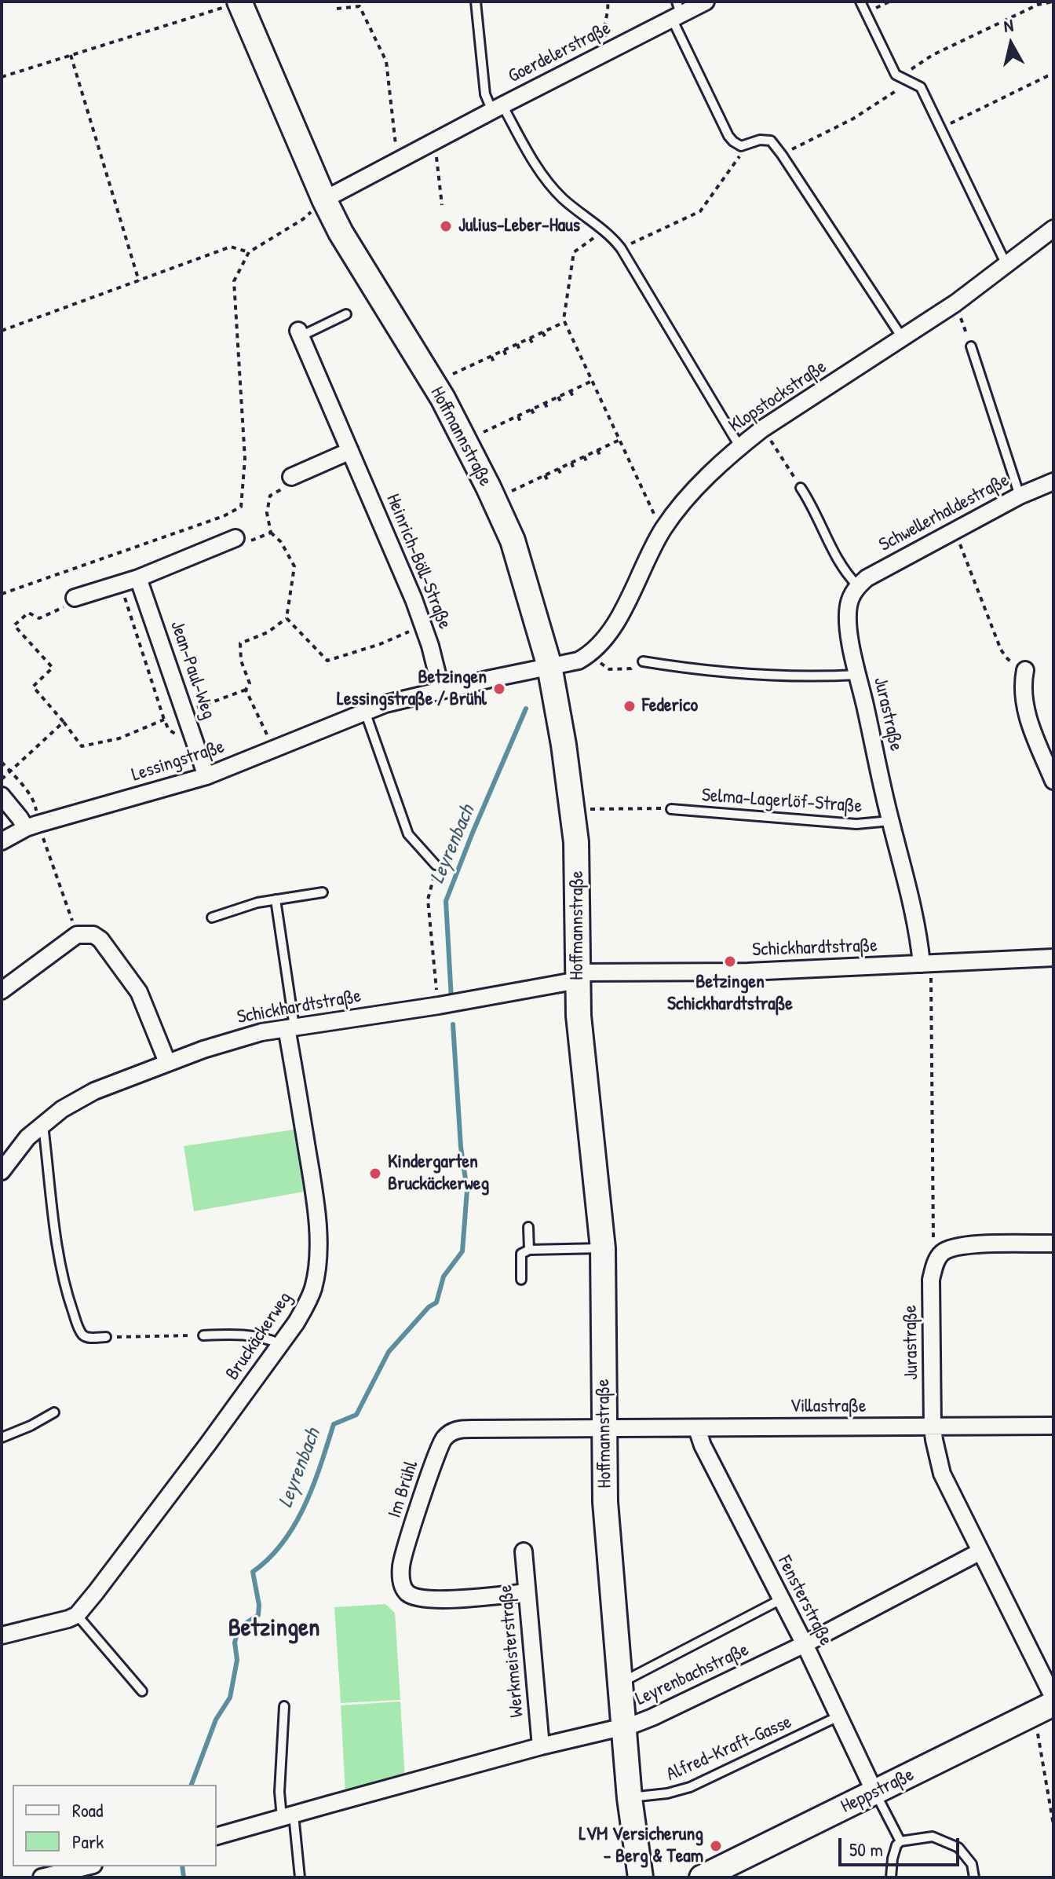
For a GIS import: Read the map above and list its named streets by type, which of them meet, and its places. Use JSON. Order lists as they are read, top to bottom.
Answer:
{
  "streets": {
    "street": [
      "Goerdelerstraße",
      "Klopstockstraße",
      "Hoffmannstraße",
      "Schwellerhaldestraße",
      "Heinrich-Böll-Straße",
      "Jean-Paul-Weg",
      "Jurastraße",
      "Lessingstraße",
      "Schickhardtstraße",
      "Bruckäckerweg",
      "Villastraße",
      "Im Brühl",
      "Fensterstraße",
      "Werkmeisterstraße",
      "Leyrenbachstraße",
      "Heppstraße"
    ],
    "lane": ["Selma-Lagerlöf-Straße", "Alfred-Kraft-Gasse"]
  },
  "crossings": [
    ["Goerdelerstraße", "Hoffmannstraße"],
    ["Hoffmannstraße", "Lessingstraße"],
    ["Hoffmannstraße", "Schickhardtstraße"],
    ["Hoffmannstraße", "Villastraße"],
    ["Hoffmannstraße", "Im Brühl"],
    ["Hoffmannstraße", "Leyrenbachstraße"],
    ["Hoffmannstraße", "Alfred-Kraft-Gasse"],
    ["Schwellerhaldestraße", "Jurastraße"],
    ["Heinrich-Böll-Straße", "Lessingstraße"],
    ["Jean-Paul-Weg", "Lessingstraße"],
    ["Jurastraße", "Selma-Lagerlöf-Straße"],
    ["Jurastraße", "Schickhardtstraße"],
    ["Jurastraße", "Villastraße"],
    ["Jurastraße", "Leyrenbachstraße"],
    ["Schickhardtstraße", "Bruckäckerweg"],
    ["Villastraße", "Im Brühl"],
    ["Villastraße", "Fensterstraße"],
    ["Im Brühl", "Werkmeisterstraße"],
    ["Fensterstraße", "Leyrenbachstraße"],
    ["Fensterstraße", "Alfred-Kraft-Gasse"],
    ["Fensterstraße", "Heppstraße"],
    ["Werkmeisterstraße", "Leyrenbachstraße"]
  ],
  "districts": ["Betzingen"],
  "water": ["Leyrenbach"],
  "places": [
    "Julius-Leber-Haus",
    "Betzingen Lessingstraße / Brühl",
    "Federico",
    "Betzingen Schickhardtstraße",
    "Kindergarten Bruckäckerweg",
    "LVM Versicherung - Berg & Team"
  ],
  "legend": ["Road", "Park"],
  "scale_bar": "50 m",
  "north": "top"
}
